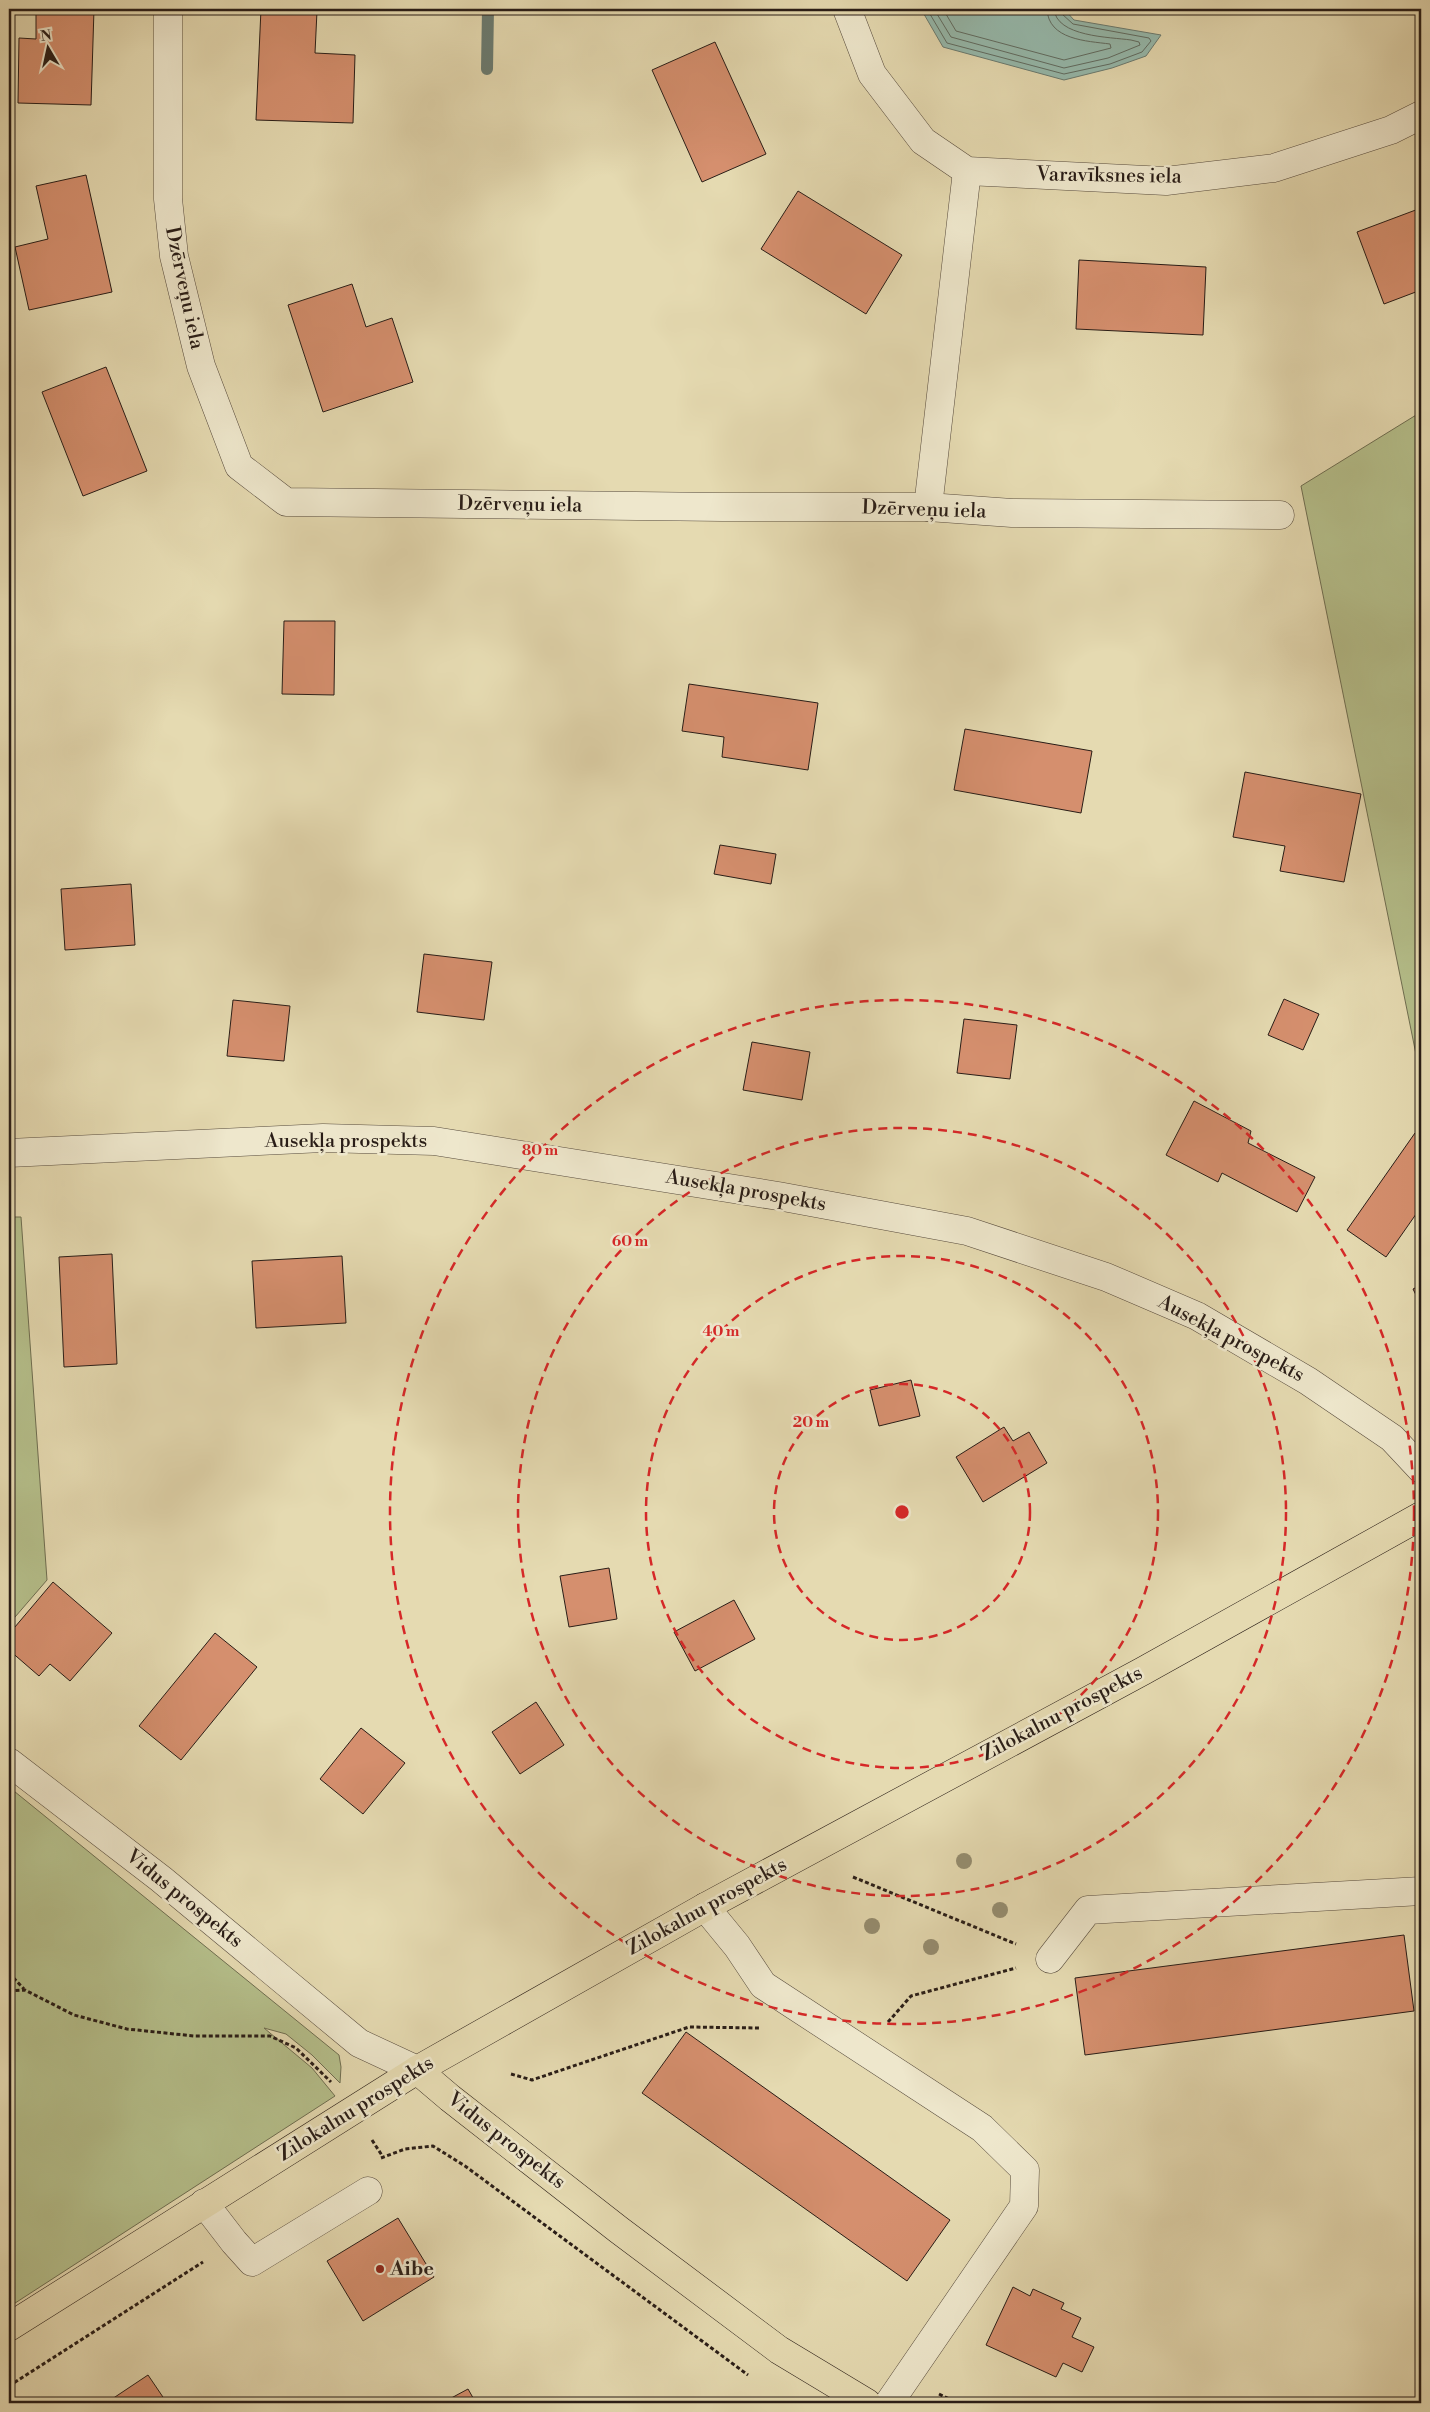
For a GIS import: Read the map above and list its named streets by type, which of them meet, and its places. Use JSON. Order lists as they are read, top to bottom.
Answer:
{
  "streets": {
    "main road": ["Zilokalnu prospekts", "Vidus prospekts"],
    "street": ["Varavīksnes iela", "Dzērveņu iela", "Ausekļa prospekts"]
  },
  "crossings": [
    ["Zilokalnu prospekts", "Vidus prospekts"]
  ],
  "places": ["Aibe"],
  "north": "top",
  "rings": [
    "80 m",
    "60 m",
    "40 m",
    "20 m"
  ]
}
